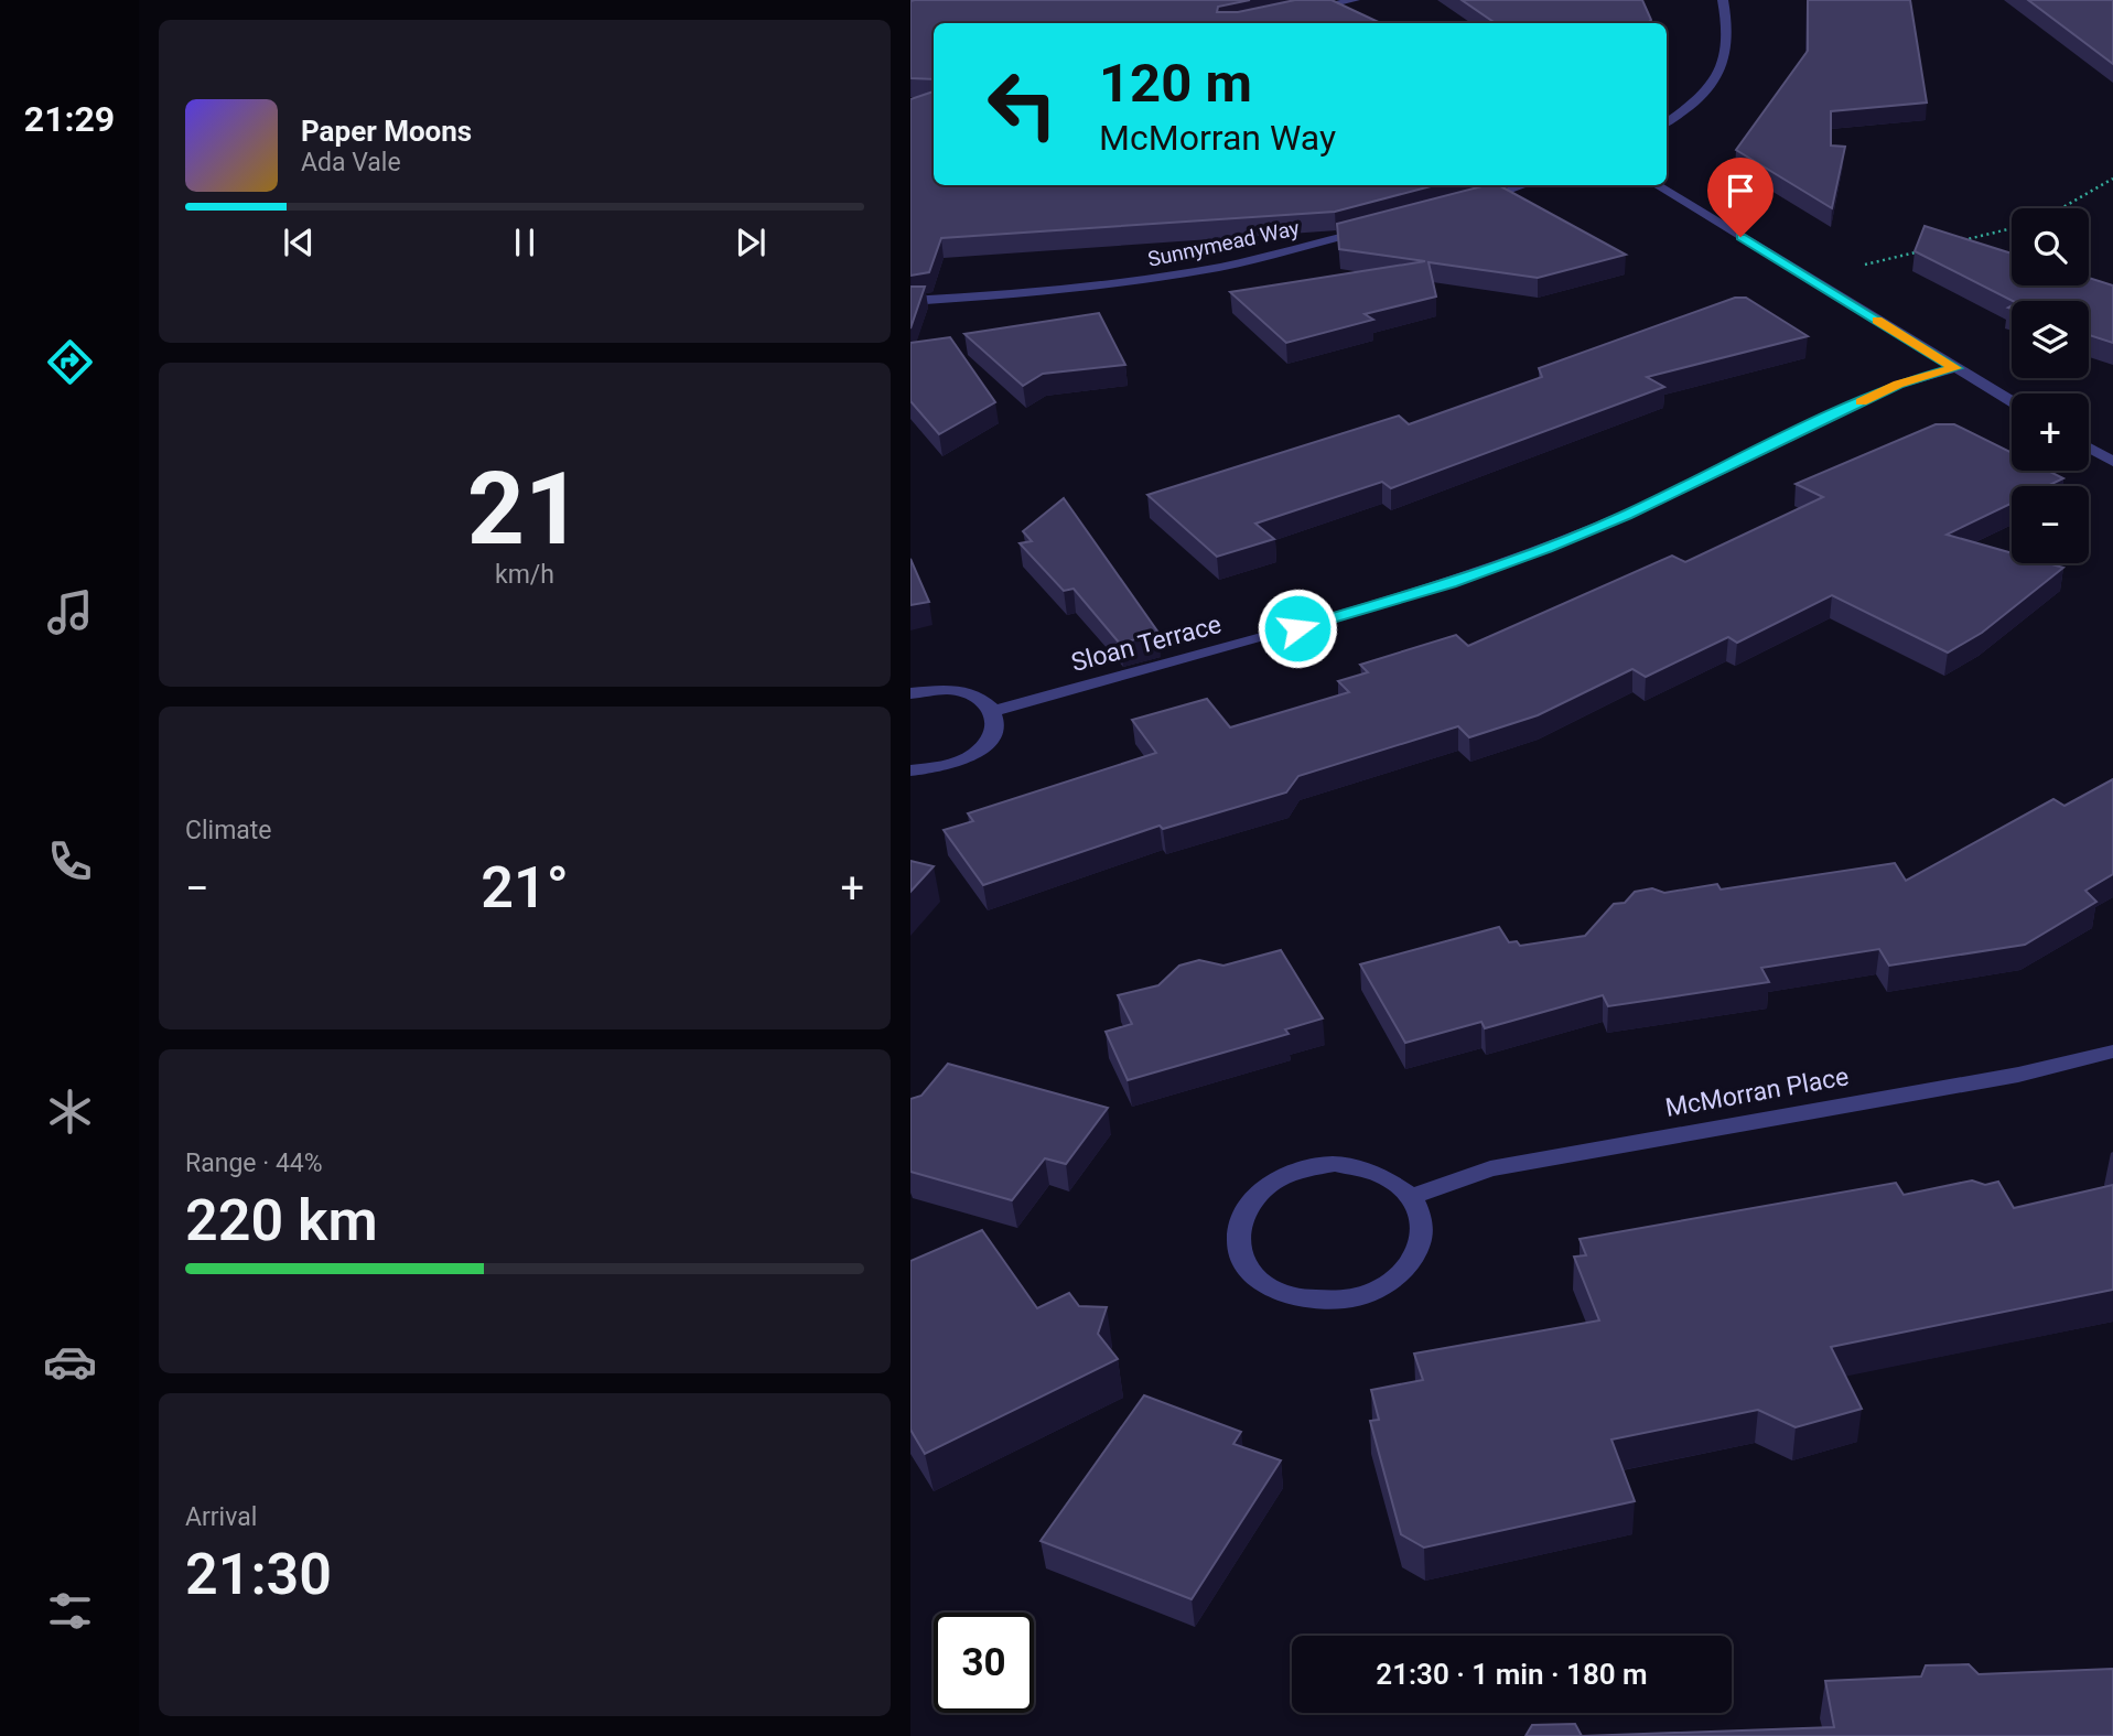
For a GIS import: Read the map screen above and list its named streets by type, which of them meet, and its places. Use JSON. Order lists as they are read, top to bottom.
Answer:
{
  "streets": {
    "street": ["Sunnymead Way", "Sloan Terrace", "McMorran Place"]
  },
  "page": {
    "tabs": "21:29",
    "turn": ["120 m", "McMorran Way"],
    "song": ["Paper Moons", "Ada Vale"],
    "map_buttons": ["+", "−"],
    "tile": [
      ["21", "km/h"],
      "Climate",
      ["Range · 44%", "220 km"],
      ["Arrival", "21:30"]
    ],
    "heat": ["−", "21°", "+"],
    "limit": "30",
    "trip": "21:30 · 1 min · 180 m"
  }
}
